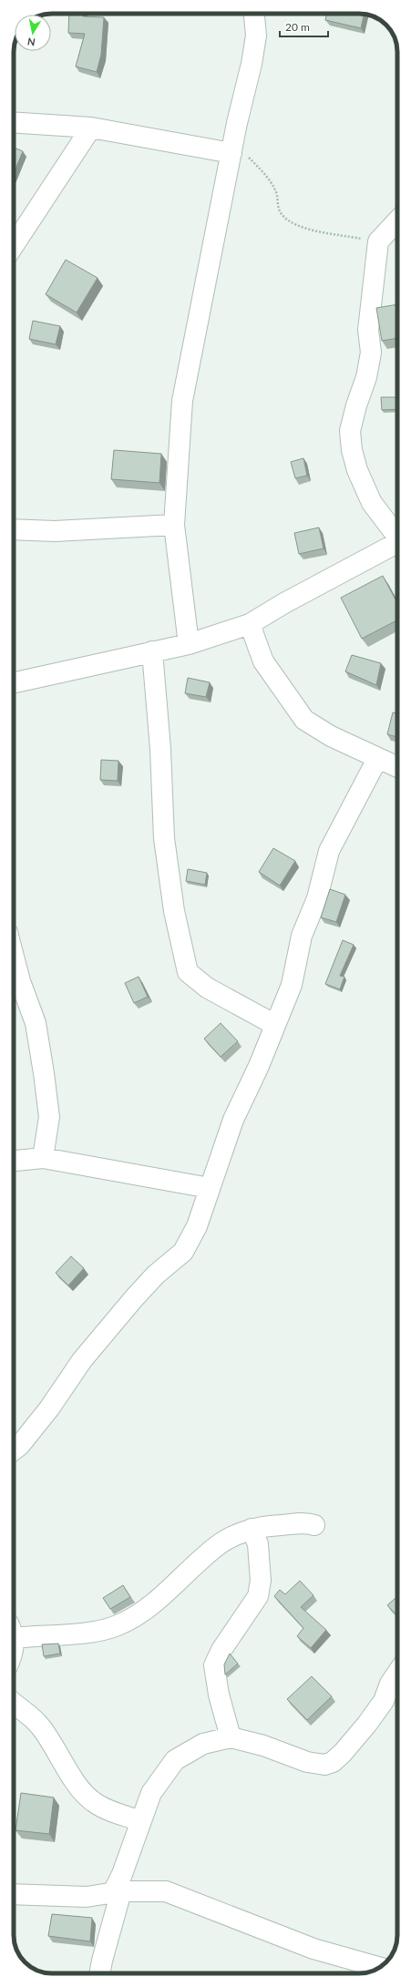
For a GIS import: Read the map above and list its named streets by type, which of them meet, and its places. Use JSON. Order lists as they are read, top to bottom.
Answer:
{
  "scale_bar": "20 m",
  "north": "bottom"
}
